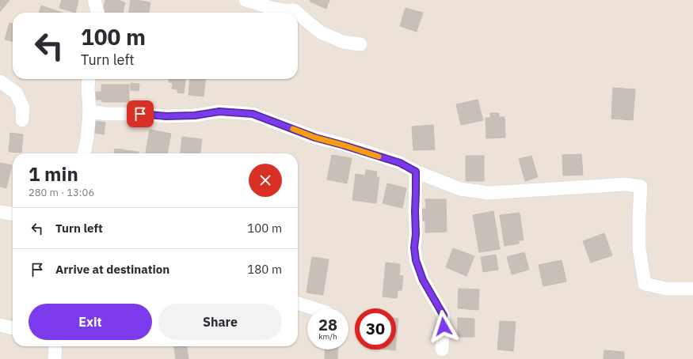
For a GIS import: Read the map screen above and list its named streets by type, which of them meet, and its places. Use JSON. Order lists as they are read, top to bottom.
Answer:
{
  "page": {
    "turn": ["100 m", "Turn left"],
    "heading": ["1 min", "280 m · 13:06"],
    "list": [
      {
        "name": "Turn left",
        "value": "100 m"
      },
      {
        "name": "Arrive at destination",
        "value": "180 m"
      }
    ],
    "buttons": ["Exit", "Share"],
    "speed": "28 km/h",
    "limit": "30"
  }
}
